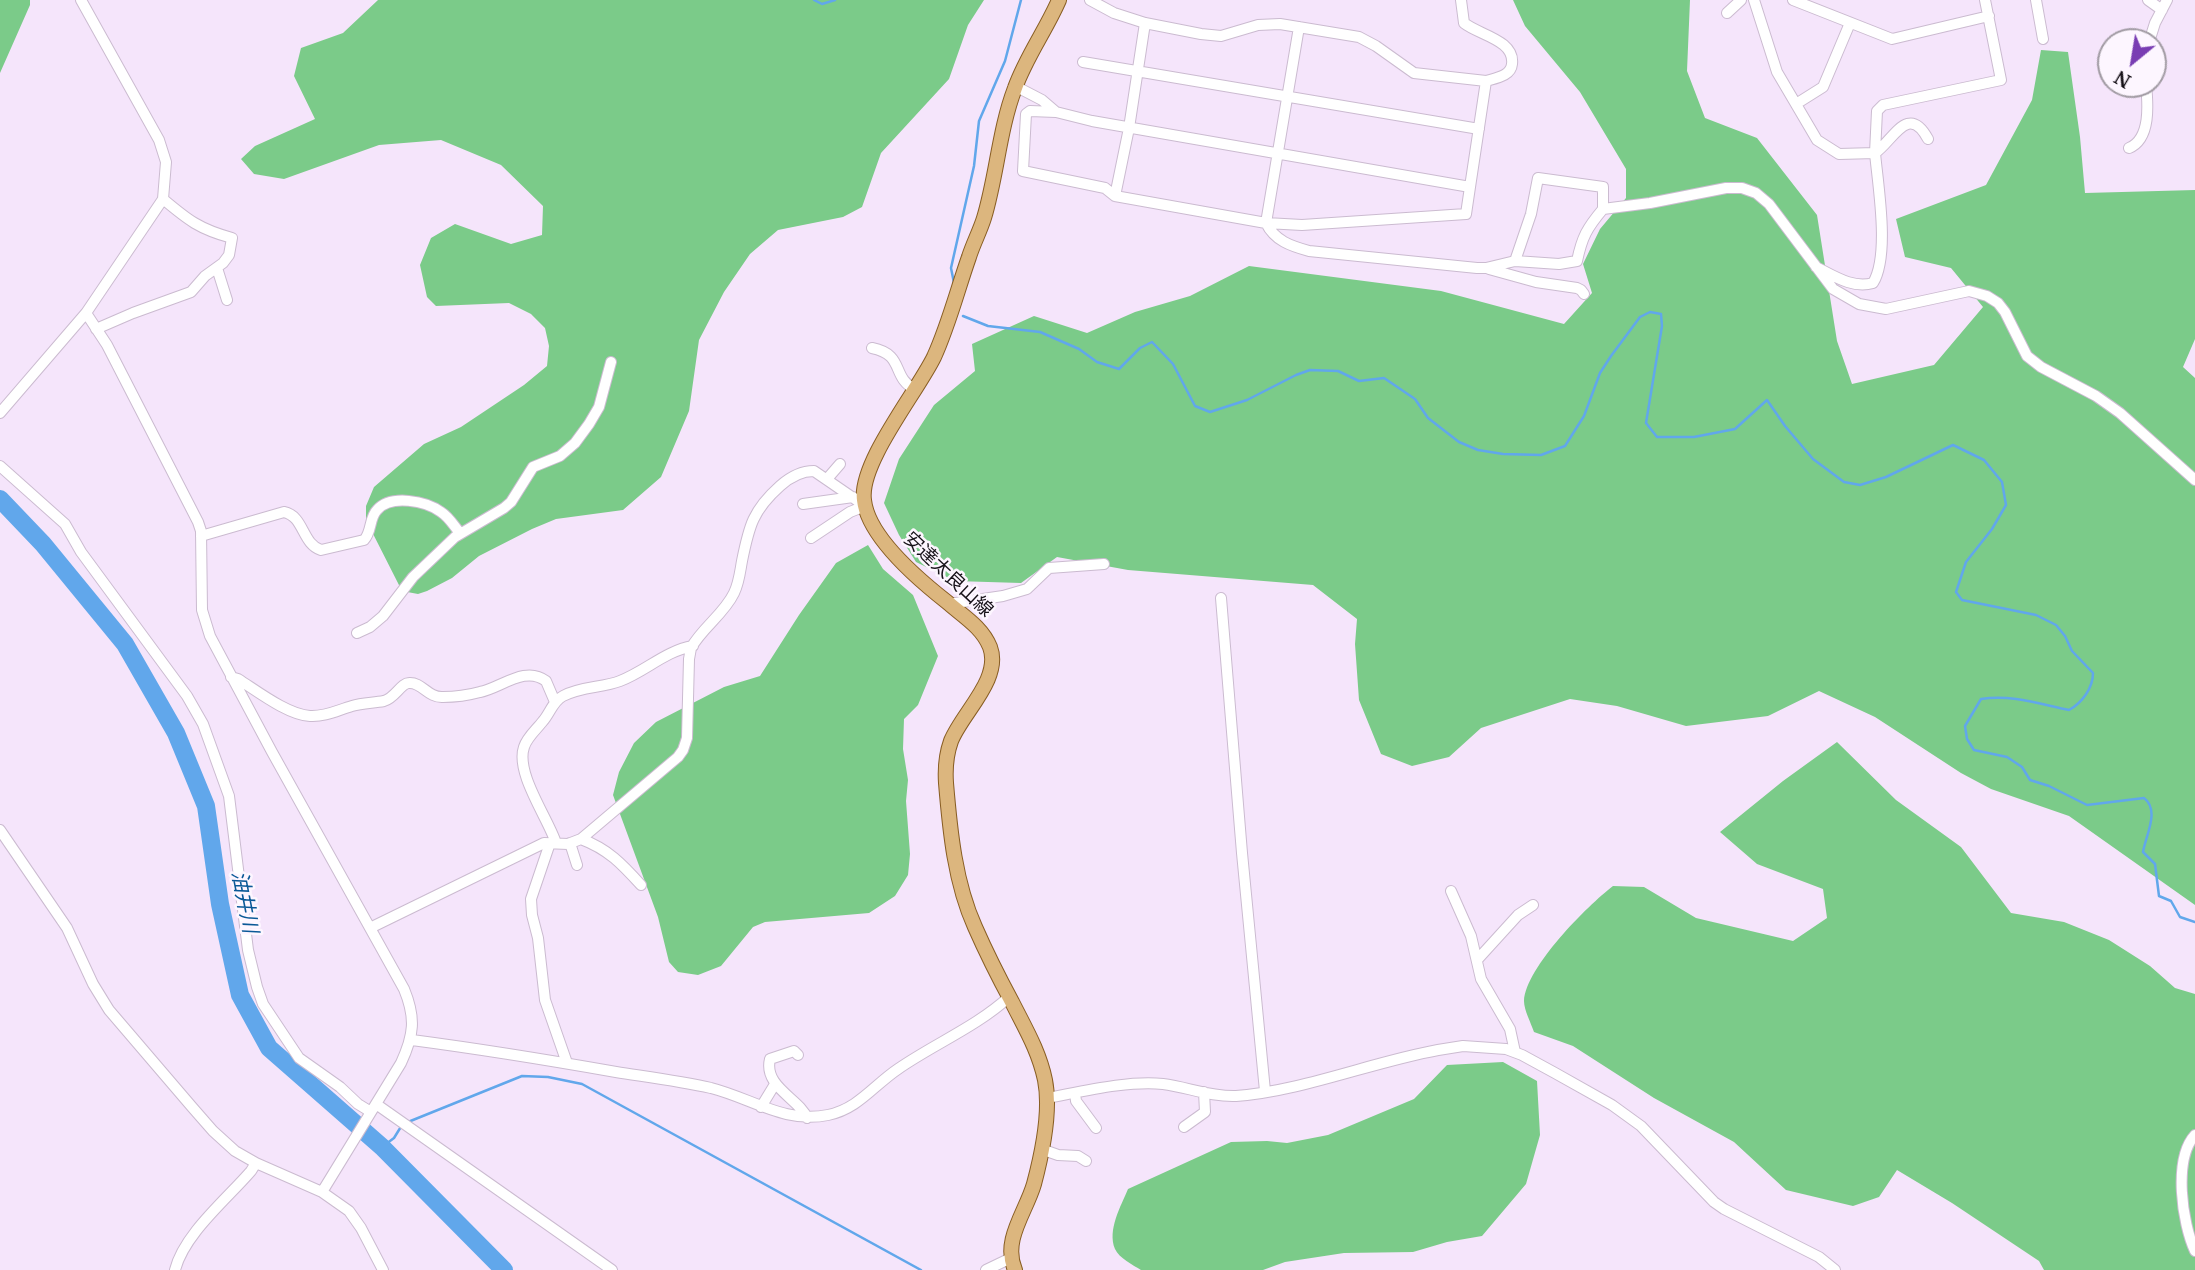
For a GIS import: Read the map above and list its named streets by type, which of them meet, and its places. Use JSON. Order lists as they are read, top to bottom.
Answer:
{
  "streets": {
    "main road": ["安達太良山線"]
  },
  "water": ["油井川"],
  "north": "bottom left"
}
